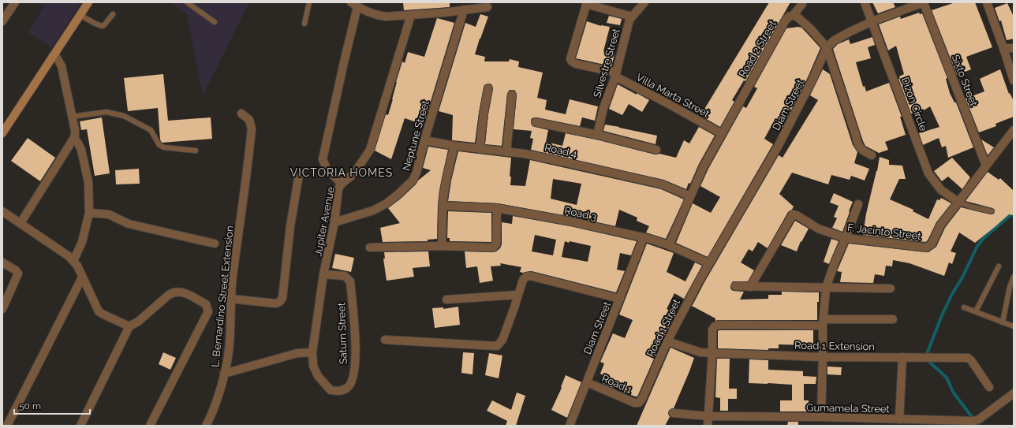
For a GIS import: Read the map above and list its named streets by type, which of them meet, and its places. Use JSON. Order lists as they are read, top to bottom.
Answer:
{
  "streets": {
    "street": [
      "Road 2 Street",
      "Silvestre Street",
      "Sixto Street",
      "Villa Marta Street",
      "Dizon Circle",
      "Diam Street",
      "Neptune Street",
      "Road 4",
      "Road 3",
      "Jupiter Avenue",
      "F. Jacinto Street",
      "L. Bernardino Street Extension",
      "Road 1 Street",
      "Saturn Street",
      "Road 1 Extension",
      "Road 1",
      "Gumamela Street"
    ]
  },
  "crossings": [
    ["Road 2 Street", "Villa Marta Street"],
    ["Road 2 Street", "Road 4"],
    ["Road 2 Street", "Road 3"],
    ["Silvestre Street", "Villa Marta Street"],
    ["Sixto Street", "Diam Street"],
    ["Sixto Street", "F. Jacinto Street"],
    ["Dizon Circle", "Diam Street"],
    ["Dizon Circle", "F. Jacinto Street"],
    ["Diam Street", "Road 3"],
    ["Diam Street", "Road 1 Street"],
    ["Diam Street", "Road 1"],
    ["Neptune Street", "Road 4"],
    ["Neptune Street", "Jupiter Avenue"],
    ["Road 3", "Road 1 Street"],
    ["Jupiter Avenue", "Saturn Street"],
    ["Road 1 Street", "Road 1 Extension"],
    ["Road 1 Street", "Road 1"]
  ],
  "districts": ["VICTORIA HOMES"],
  "scale_bar": "50 m"
}
